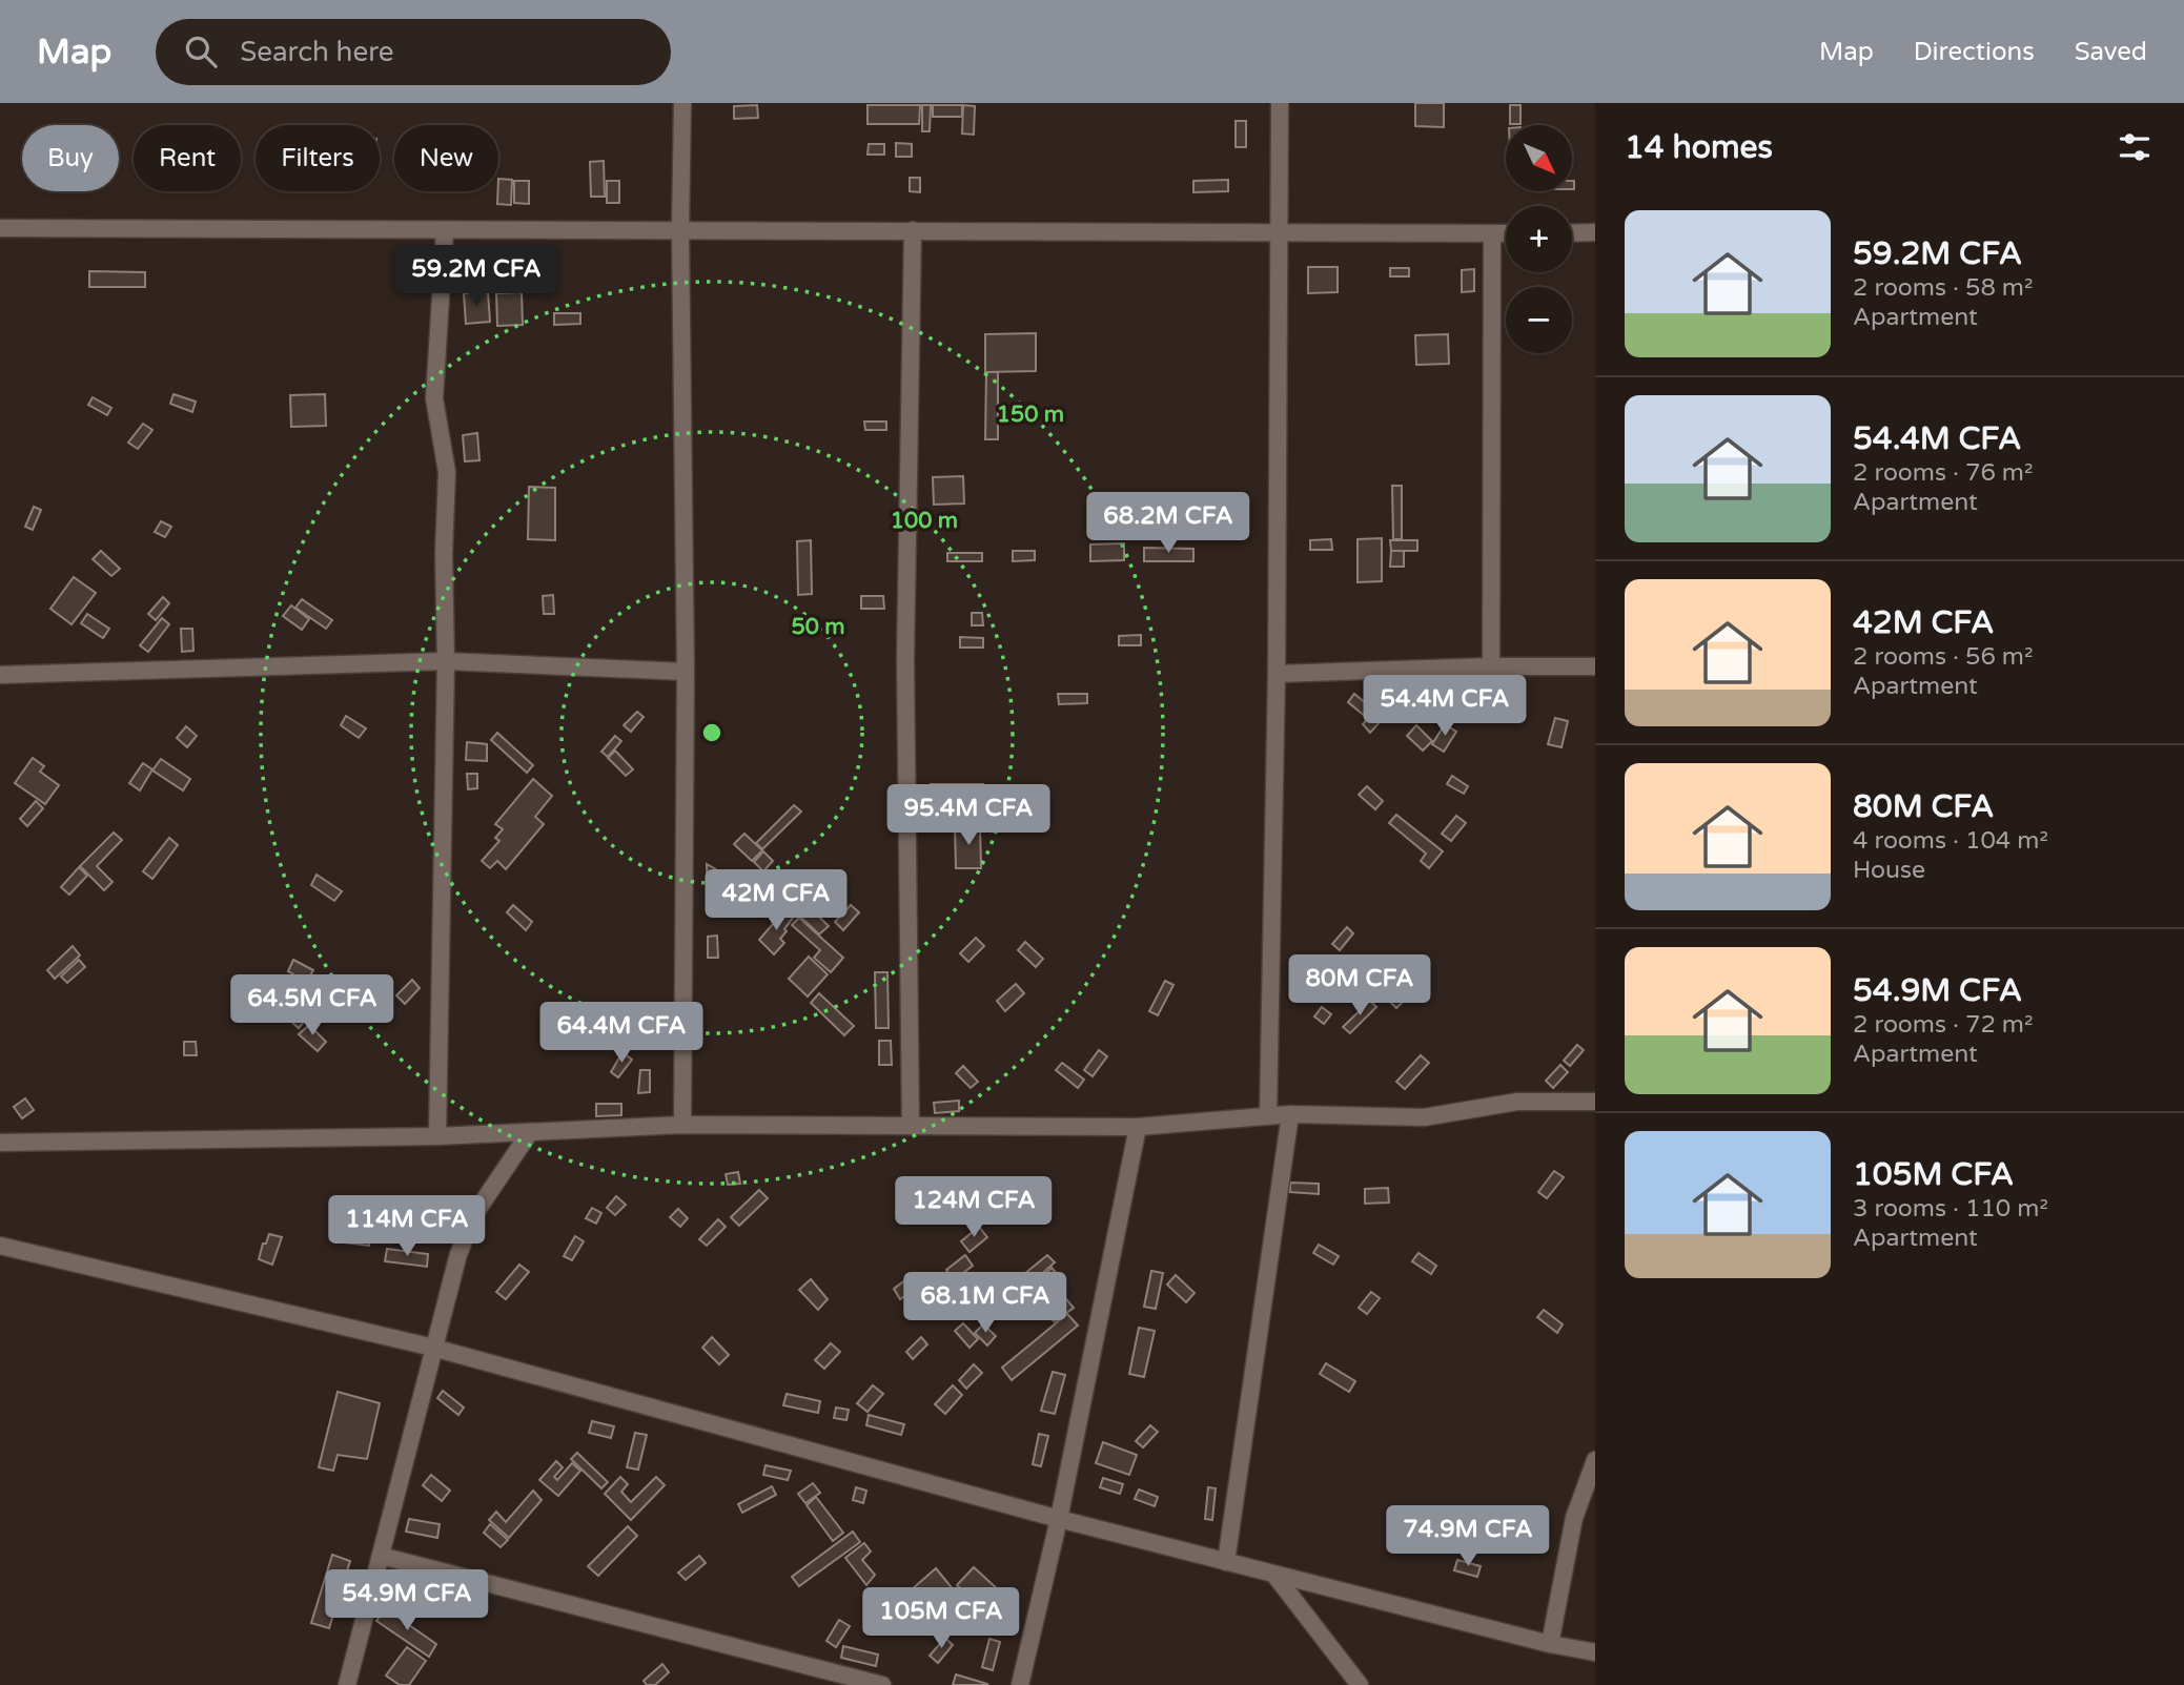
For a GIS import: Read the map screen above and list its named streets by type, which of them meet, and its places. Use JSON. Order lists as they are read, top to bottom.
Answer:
{
  "north": "bottom right",
  "page": {
    "header": "Map",
    "search": "Search here",
    "nav": ["Map", "Directions", "Saved"],
    "heading": "14 homes",
    "map_buttons": ["+", "−"],
    "chip": [
      "Buy",
      "Rent",
      "Filters",
      "New"
    ],
    "list": [
      {
        "name": "59.2M CFA",
        "note": "2 rooms · 58 m² · Apartment"
      },
      {
        "name": "54.4M CFA",
        "note": "2 rooms · 76 m² · Apartment"
      },
      {
        "name": "42M CFA",
        "note": "2 rooms · 56 m² · Apartment"
      },
      {
        "name": "80M CFA",
        "note": "4 rooms · 104 m² · House"
      },
      {
        "name": "54.9M CFA",
        "note": "2 rooms · 72 m² · Apartment"
      },
      {
        "name": "105M CFA",
        "note": "3 rooms · 110 m² · Apartment"
      }
    ],
    "price": [
      "59.2M CFA",
      "68.2M CFA",
      "54.4M CFA",
      "95.4M CFA",
      "42M CFA",
      "80M CFA",
      "64.5M CFA",
      "64.4M CFA",
      "124M CFA",
      "114M CFA",
      "68.1M CFA",
      "74.9M CFA",
      "54.9M CFA",
      "105M CFA"
    ]
  },
  "rings": ["150 m", "100 m", "50 m"]
}
